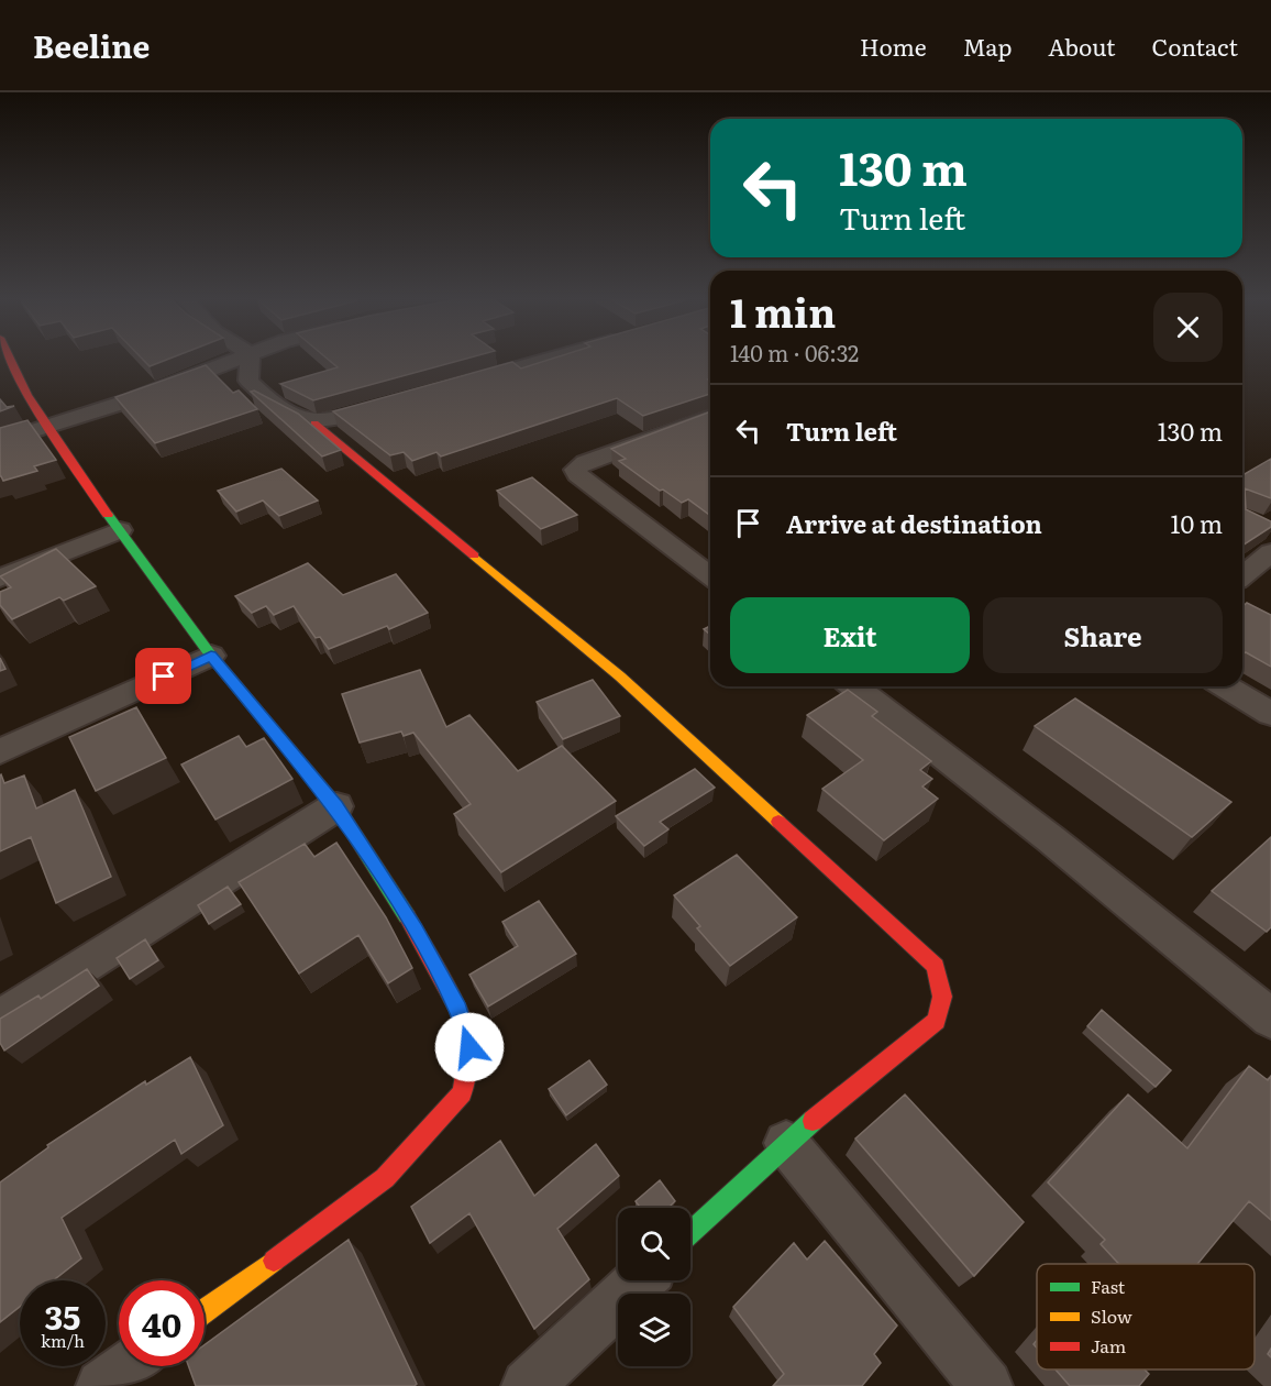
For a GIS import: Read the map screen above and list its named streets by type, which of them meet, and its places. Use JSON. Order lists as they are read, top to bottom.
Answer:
{
  "legend": ["Fast", "Slow", "Jam"],
  "page": {
    "header": "Beeline",
    "nav": [
      "Home",
      "Map",
      "About",
      "Contact"
    ],
    "turn": ["130 m", "Turn left"],
    "heading": ["1 min", "140 m · 06:32"],
    "list": [
      {
        "name": "Turn left",
        "value": "130 m"
      },
      {
        "name": "Arrive at destination",
        "value": "10 m"
      }
    ],
    "buttons": ["Exit", "Share"],
    "speed": "35 km/h",
    "limit": "40"
  }
}
